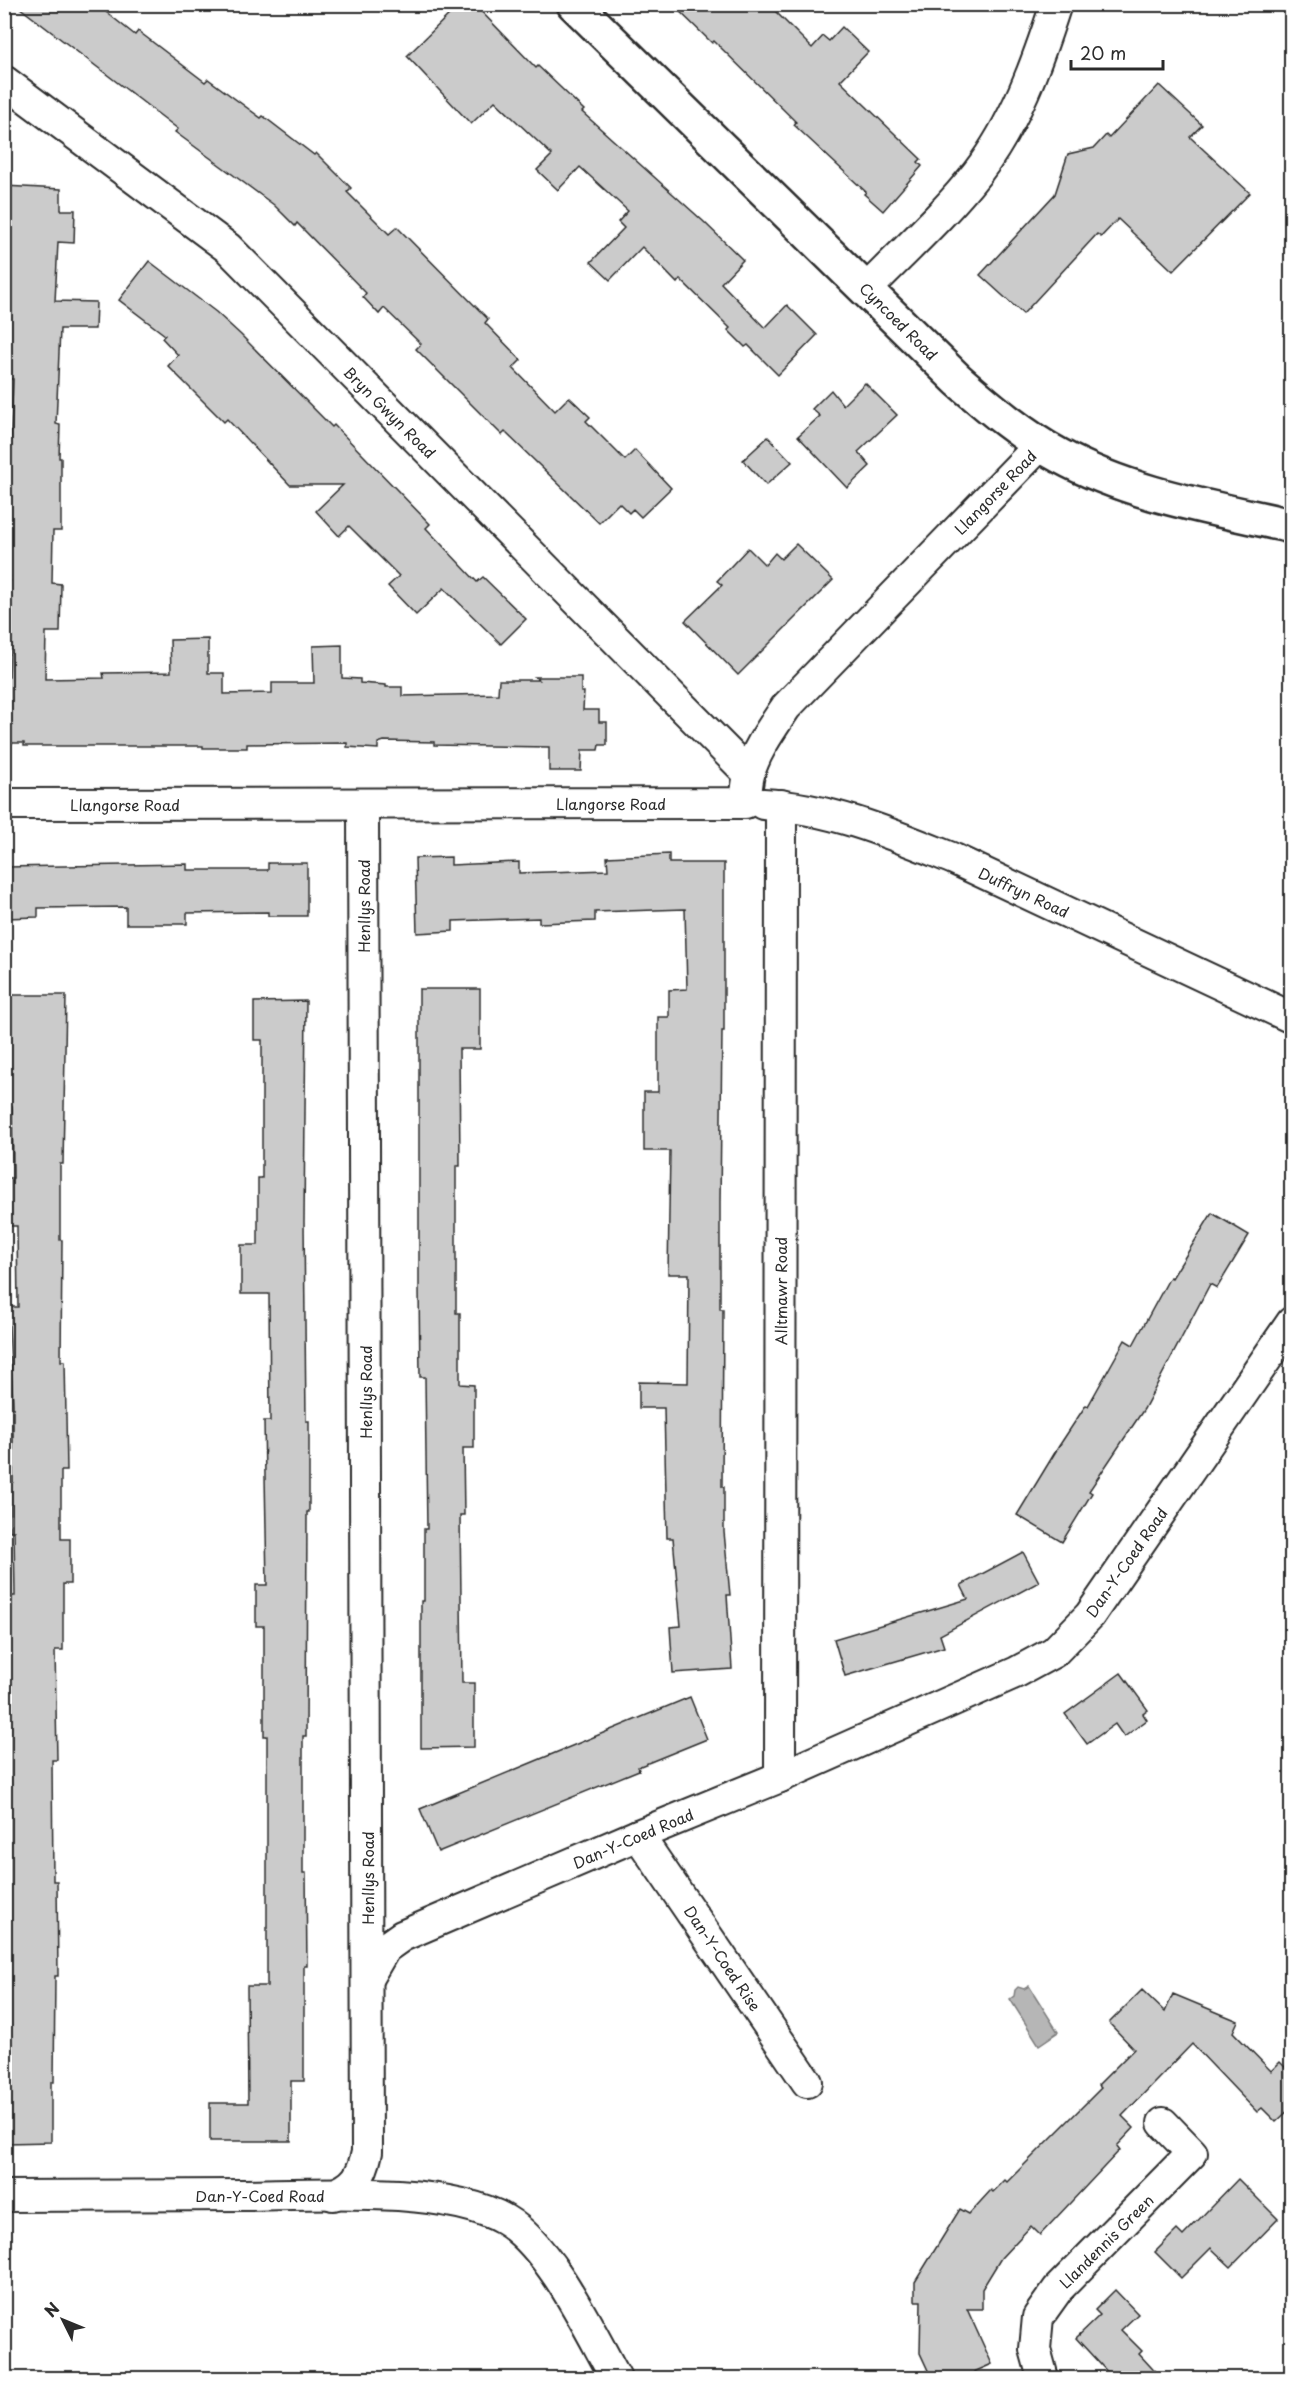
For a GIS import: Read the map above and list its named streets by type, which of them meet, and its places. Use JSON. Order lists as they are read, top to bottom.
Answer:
{
  "streets": {
    "street": [
      "Cyncoed Road",
      "Bryn Gwyn Road",
      "Llangorse Road",
      "Duffryn Road",
      "Henllys Road",
      "Alltmawr Road",
      "Dan-Y-Coed Road",
      "Dan-Y-Coed Rise",
      "Llandennis Green"
    ]
  },
  "crossings": [
    ["Cyncoed Road", "Llangorse Road"],
    ["Bryn Gwyn Road", "Llangorse Road"],
    ["Bryn Gwyn Road", "Duffryn Road"],
    ["Llangorse Road", "Duffryn Road"],
    ["Llangorse Road", "Henllys Road"],
    ["Duffryn Road", "Alltmawr Road"],
    ["Henllys Road", "Dan-Y-Coed Road"],
    ["Alltmawr Road", "Dan-Y-Coed Road"],
    ["Dan-Y-Coed Road", "Dan-Y-Coed Rise"]
  ],
  "scale_bar": "20 m",
  "north": "top left"
}
